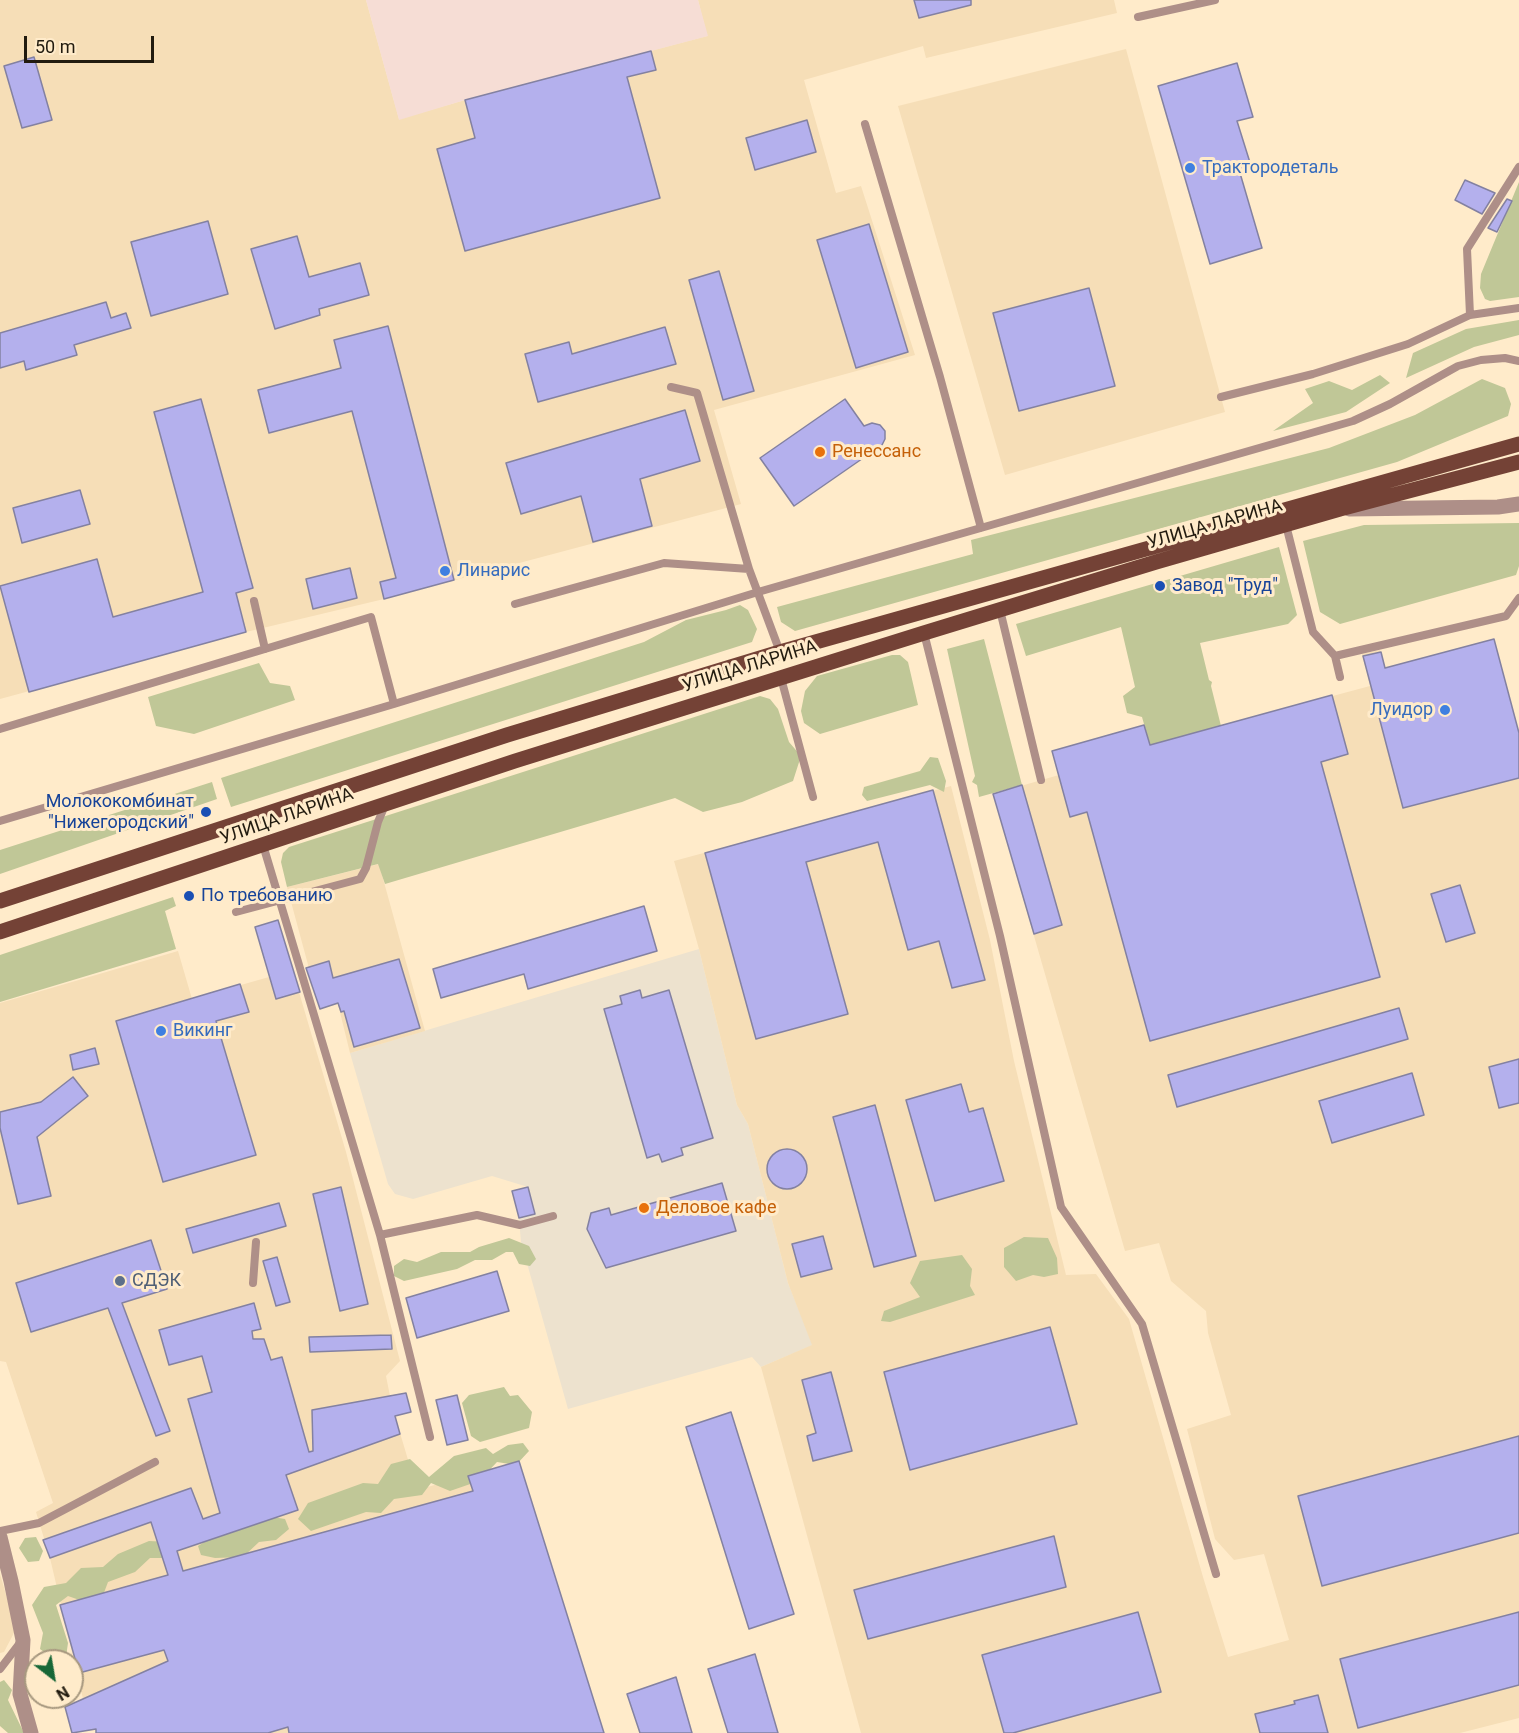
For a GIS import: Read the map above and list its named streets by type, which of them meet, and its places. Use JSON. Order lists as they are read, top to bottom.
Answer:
{
  "streets": {
    "main road": ["УЛИЦА ЛАРИНА"]
  },
  "places": [
    "Трактородеталь",
    "Ренессанс",
    "Линарис",
    "Завод \"Труд\"",
    "Луидор",
    "Молококомбинат \"Нижегородский\"",
    "По требованию",
    "Викинг",
    "Деловое кафе",
    "СДЭК"
  ],
  "scale_bar": "50 m",
  "north": "bottom right"
}
